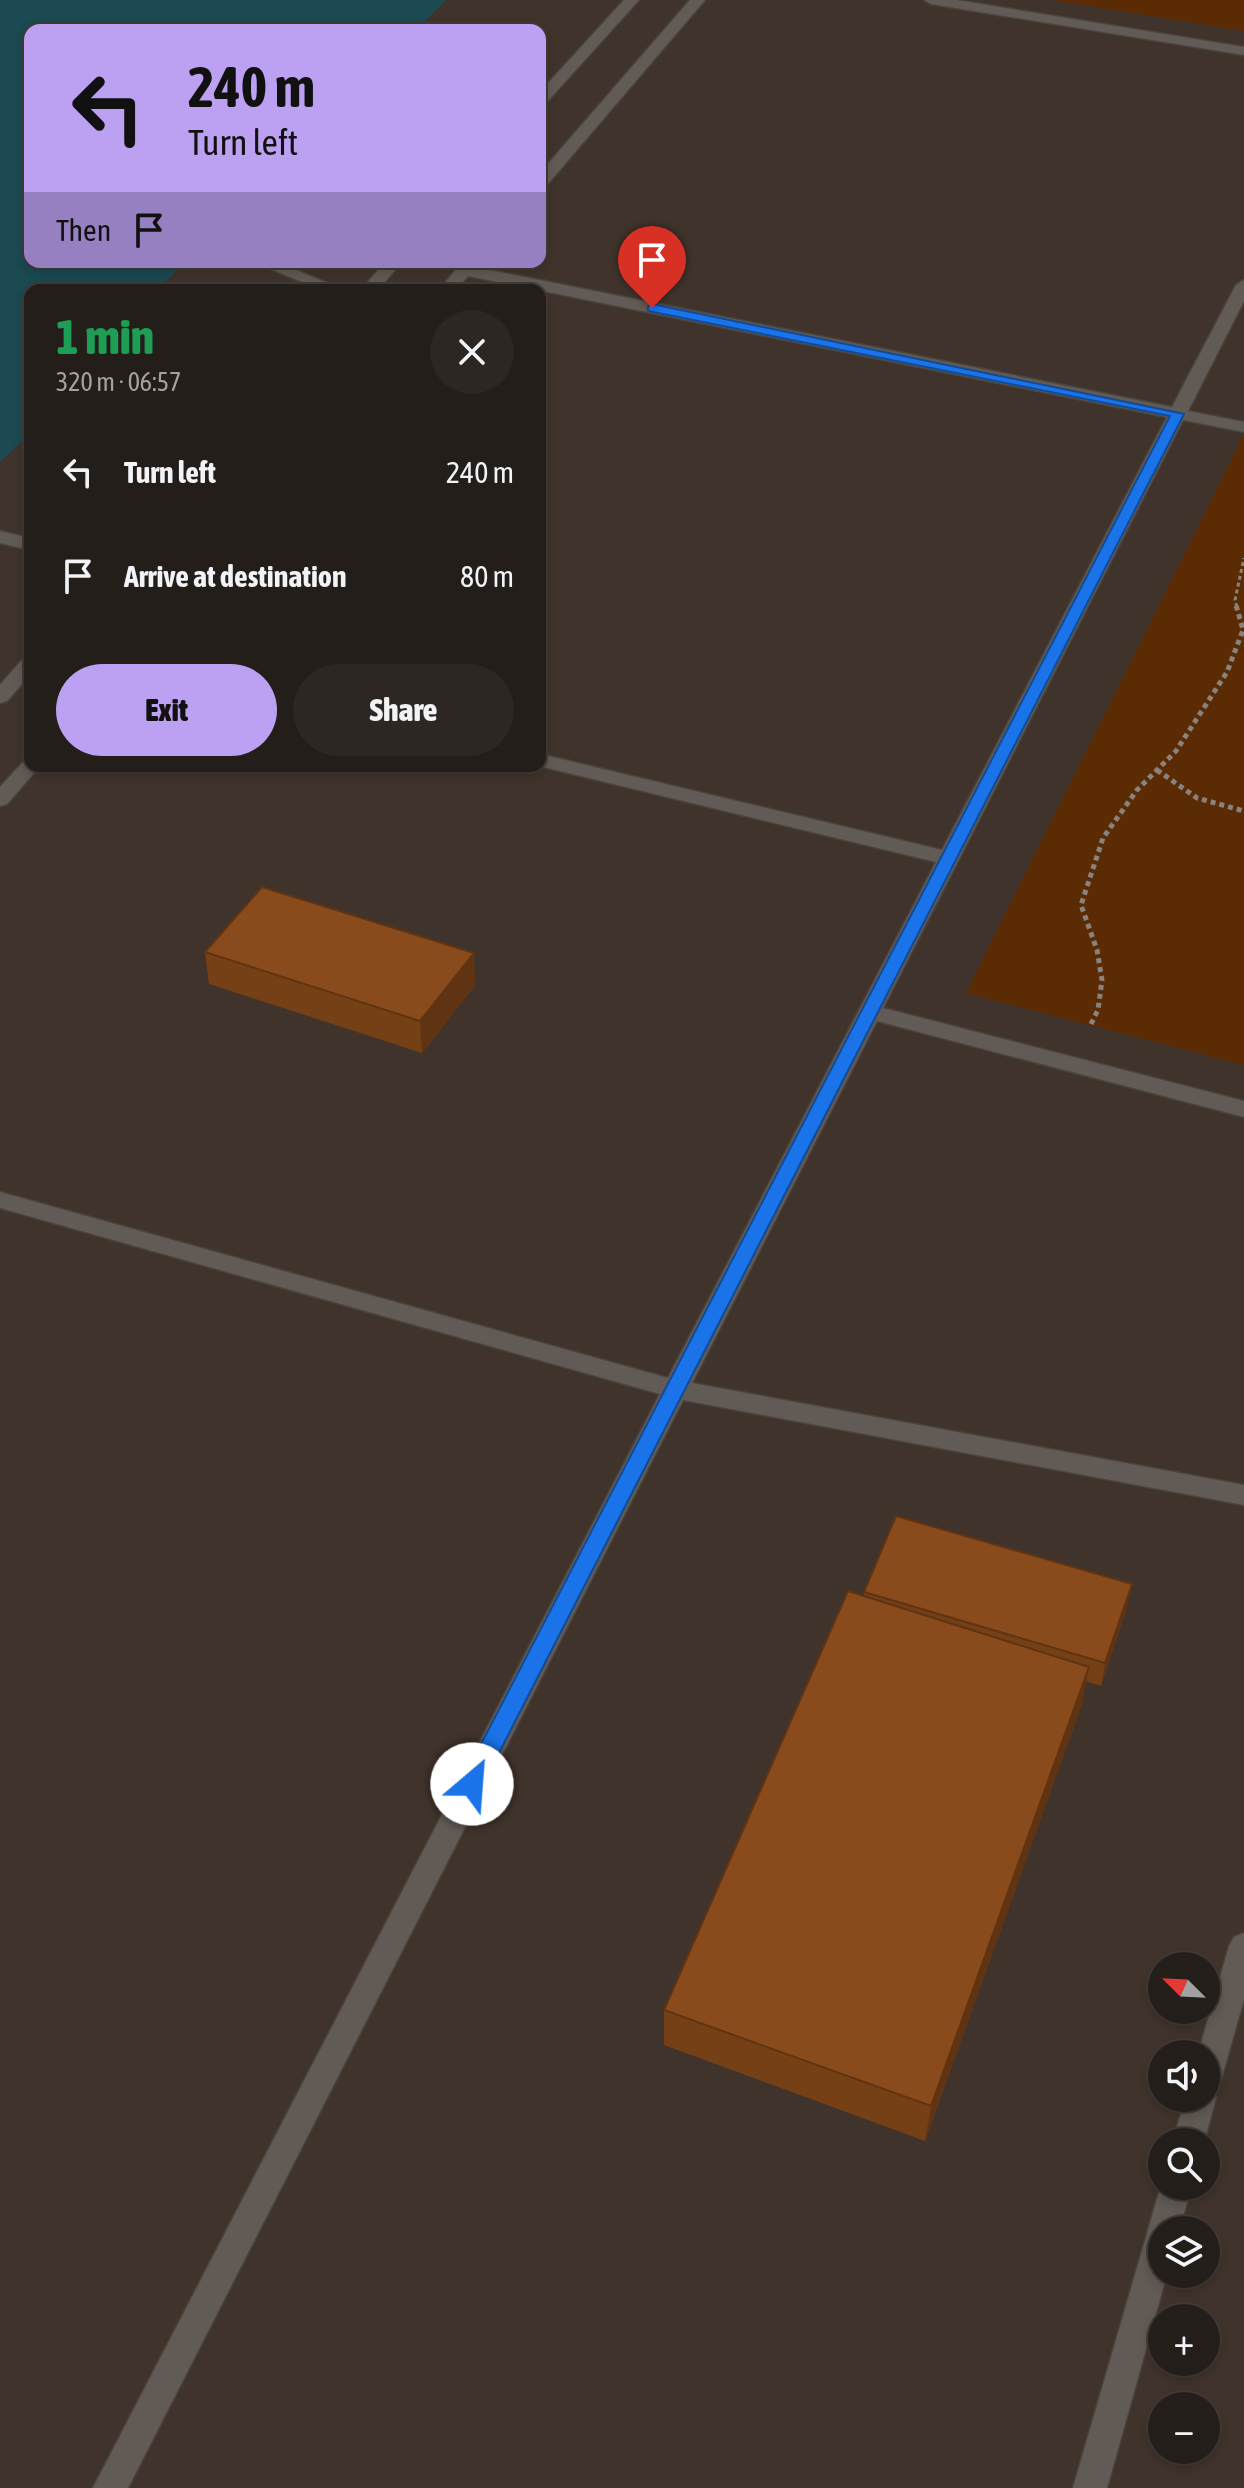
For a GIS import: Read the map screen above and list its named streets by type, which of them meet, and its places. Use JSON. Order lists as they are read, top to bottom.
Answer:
{
  "north": "top left",
  "page": {
    "turn": ["240 m", "Turn left"],
    "then": "Then",
    "heading": ["1 min", "320 m · 06:57"],
    "list": [
      {
        "name": "Turn left",
        "value": "240 m"
      },
      {
        "name": "Arrive at destination",
        "value": "80 m"
      }
    ],
    "buttons": ["Exit", "Share"],
    "map_buttons": ["+", "−"]
  }
}
